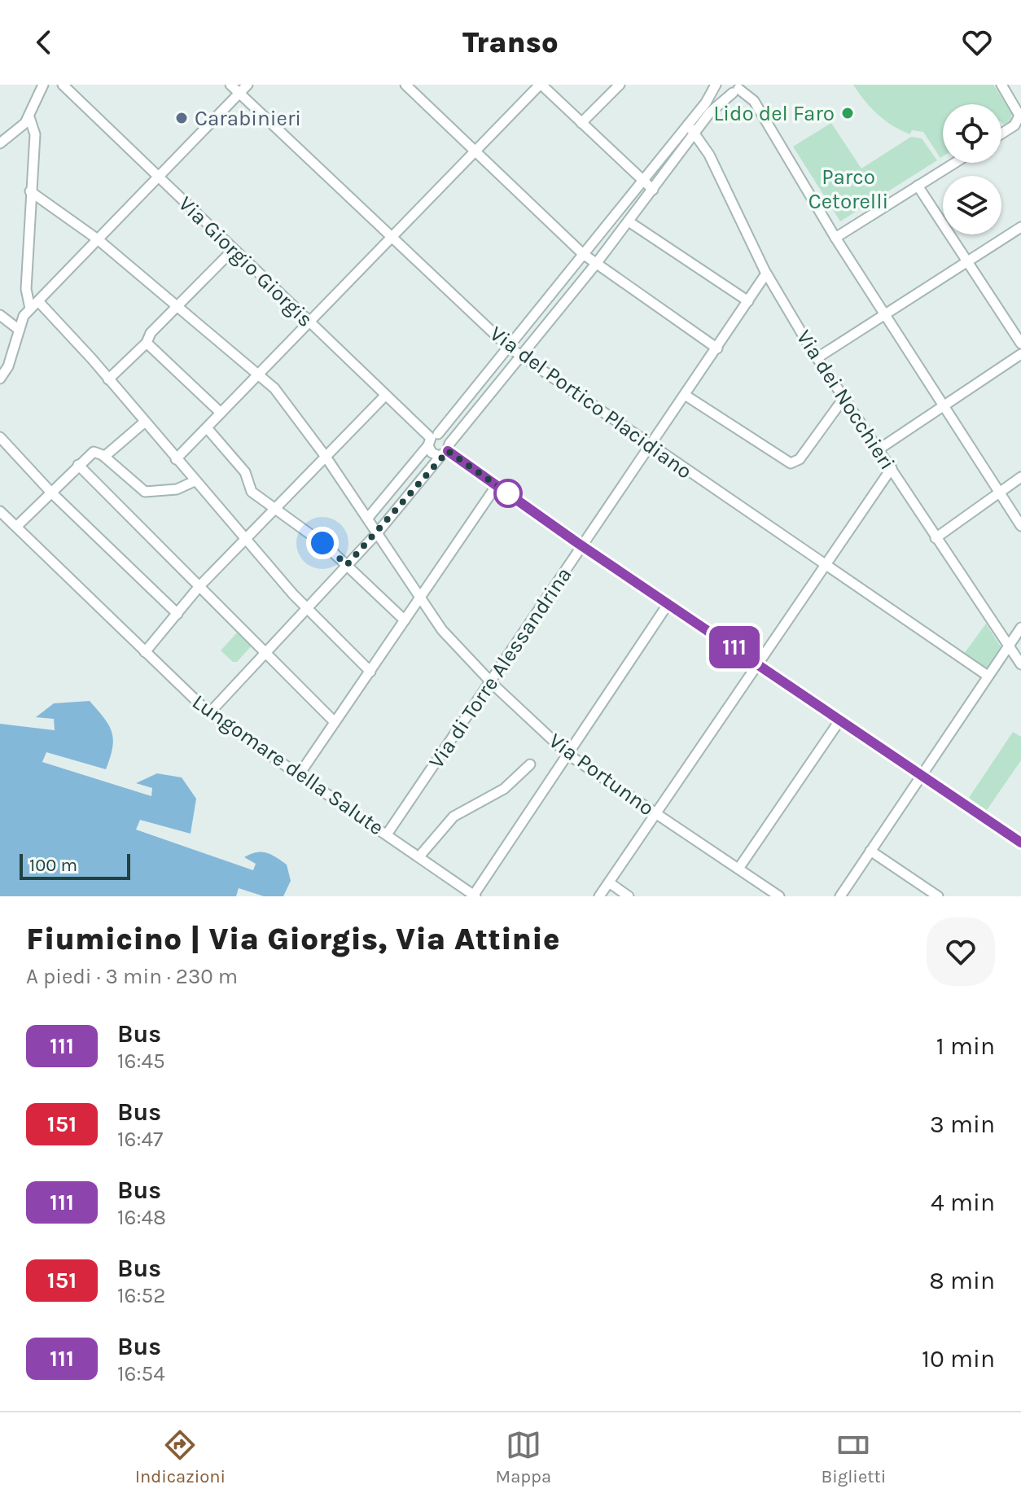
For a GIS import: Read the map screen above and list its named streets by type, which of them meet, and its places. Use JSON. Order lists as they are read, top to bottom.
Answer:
{
  "streets": {
    "street": [
      "Via Giorgio Giorgis",
      "Via dei Nocchieri",
      "Via del Portico Placidiano",
      "Via di Torre Alessandrina",
      "Lungomare della Salute",
      "Via Portunno"
    ]
  },
  "crossings": [
    ["Via dei Nocchieri", "Via di Torre Alessandrina"],
    ["Via del Portico Placidiano", "Via di Torre Alessandrina"],
    ["Via di Torre Alessandrina", "Lungomare della Salute"],
    ["Via di Torre Alessandrina", "Via Portunno"]
  ],
  "parks": ["Parco Cetorelli"],
  "places": ["Lido del Faro", "Carabinieri"],
  "lines": ["bus line 111"],
  "scale_bar": "100 m",
  "page": {
    "header": "Transo",
    "on_map": "111",
    "scale": "100 m",
    "heading": ["Fiumicino | Via Giorgis, Via Attinie", "A piedi · 3 min · 230 m"],
    "list": [
      {
        "mark": "111",
        "name": "Bus",
        "note": "16:45",
        "value": "1 min"
      },
      {
        "mark": "151",
        "name": "Bus",
        "note": "16:47",
        "value": "3 min"
      },
      {
        "mark": "111",
        "name": "Bus",
        "note": "16:48",
        "value": "4 min"
      },
      {
        "mark": "151",
        "name": "Bus",
        "note": "16:52",
        "value": "8 min"
      },
      {
        "mark": "111",
        "name": "Bus",
        "note": "16:54",
        "value": "10 min"
      }
    ],
    "tabs": ["Indicazioni", "Mappa", "Biglietti"]
  }
}
